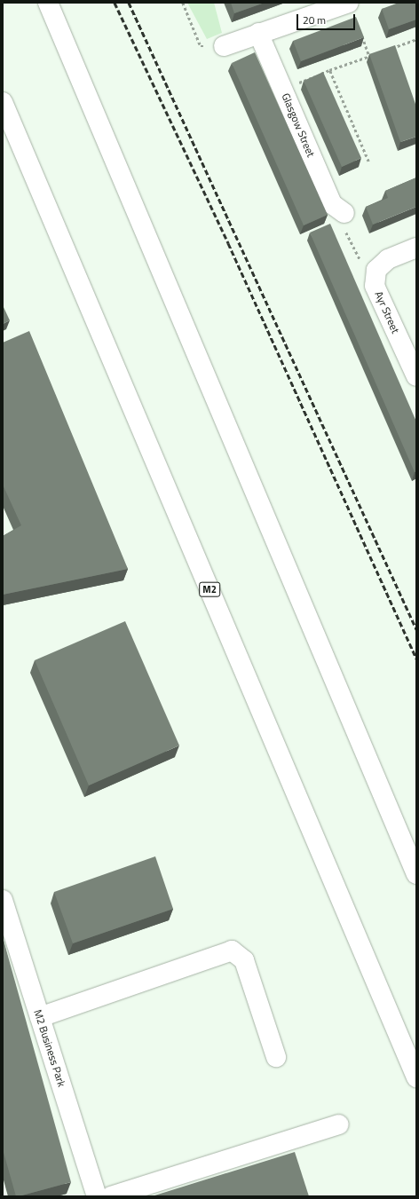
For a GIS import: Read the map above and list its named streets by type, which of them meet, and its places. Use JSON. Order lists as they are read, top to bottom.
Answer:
{
  "streets": {
    "main road": [
      "Glasgow Street",
      "Ayr Street",
      "M2",
      "M2 Business Park"
    ]
  },
  "scale_bar": "20 m"
}
